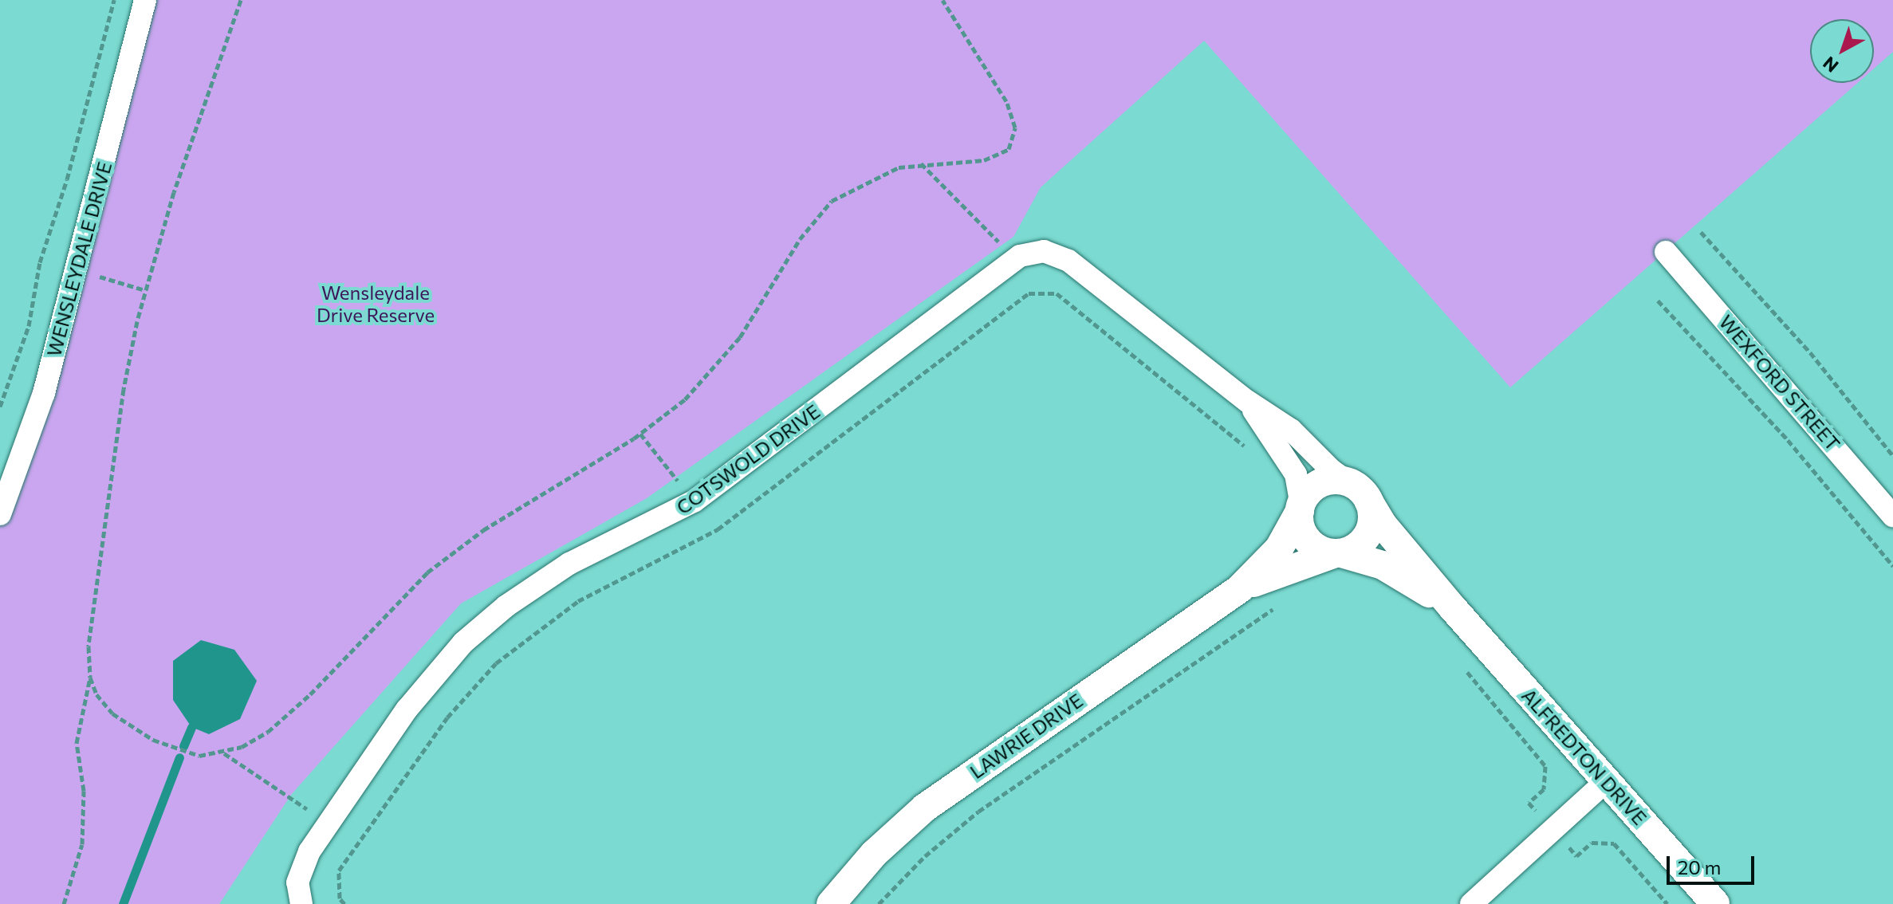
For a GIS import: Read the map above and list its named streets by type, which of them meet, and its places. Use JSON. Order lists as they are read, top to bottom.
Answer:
{
  "streets": {
    "street": [
      "WENSLEYDALE DRIVE",
      "WEXFORD STREET",
      "COTSWOLD DRIVE",
      "LAWRIE DRIVE",
      "ALFREDTON DRIVE"
    ]
  },
  "crossings": [
    ["COTSWOLD DRIVE", "LAWRIE DRIVE"],
    ["COTSWOLD DRIVE", "ALFREDTON DRIVE"],
    ["LAWRIE DRIVE", "ALFREDTON DRIVE"]
  ],
  "parks": ["Wensleydale Drive Reserve"],
  "scale_bar": "20 m",
  "north": "bottom left"
}
